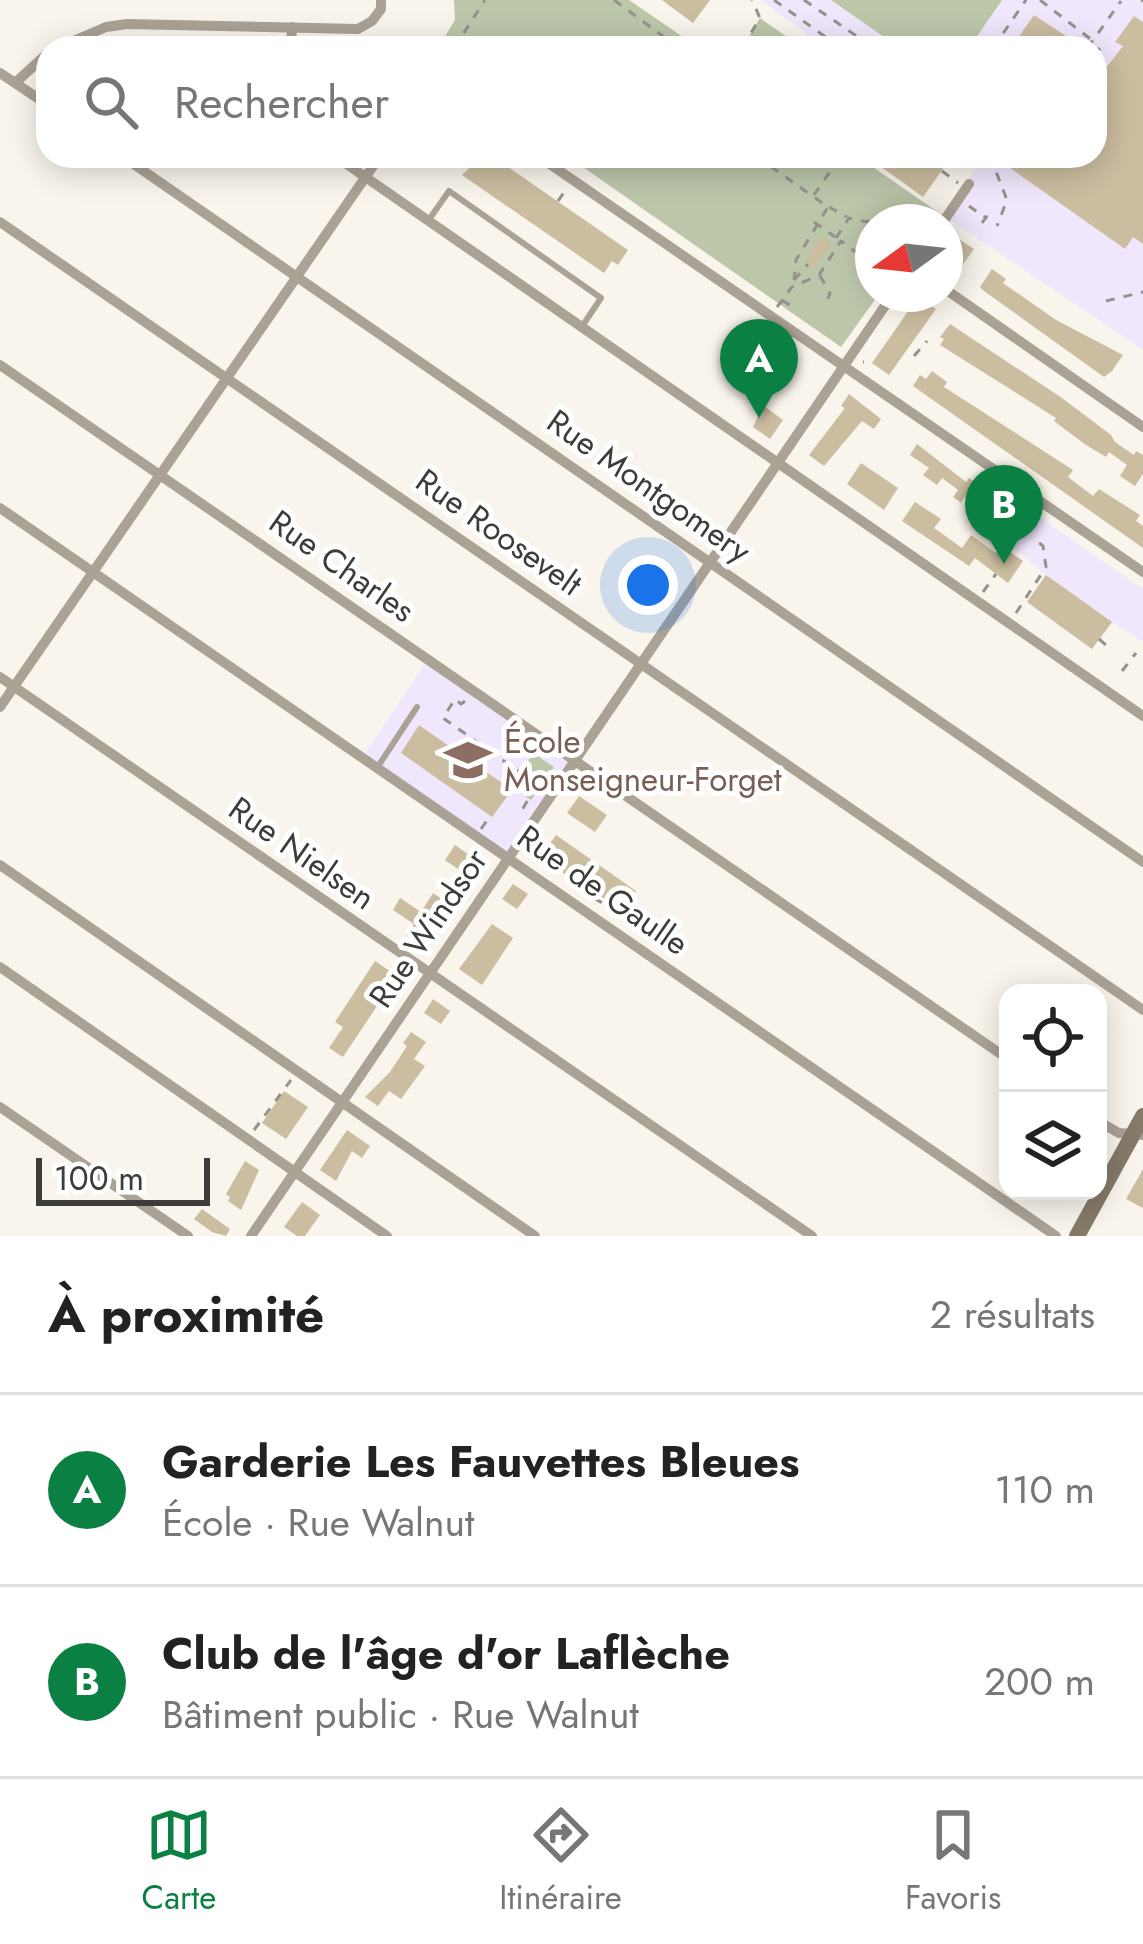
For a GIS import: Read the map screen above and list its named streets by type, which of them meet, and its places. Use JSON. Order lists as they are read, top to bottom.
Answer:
{
  "streets": {
    "street": [
      "Rue Montgomery",
      "Rue Roosevelt",
      "Rue Charles",
      "Rue Nielsen",
      "Rue de Gaulle",
      "Rue Windsor"
    ]
  },
  "crossings": [
    ["Rue Montgomery", "Rue Windsor"],
    ["Rue Roosevelt", "Rue Windsor"],
    ["Rue Charles", "Rue Windsor"],
    ["Rue Nielsen", "Rue Windsor"],
    ["Rue de Gaulle", "Rue Windsor"]
  ],
  "places": {
    "school or university": ["École Monseigneur-Forget"]
  },
  "scale_bar": "100 m",
  "north": "left",
  "page": {
    "search": "Rechercher",
    "pins": ["A", "B"],
    "scale": "100 m",
    "heading": ["À proximité", "2 résultats"],
    "list": [
      {
        "mark": "A",
        "name": "Garderie Les Fauvettes Bleues",
        "note": "École · Rue Walnut",
        "value": "110 m"
      },
      {
        "mark": "B",
        "name": "Club de l'âge d'or Laflèche",
        "note": "Bâtiment public · Rue Walnut",
        "value": "200 m"
      }
    ],
    "nav": ["Carte", "Itinéraire", "Favoris"]
  }
}
